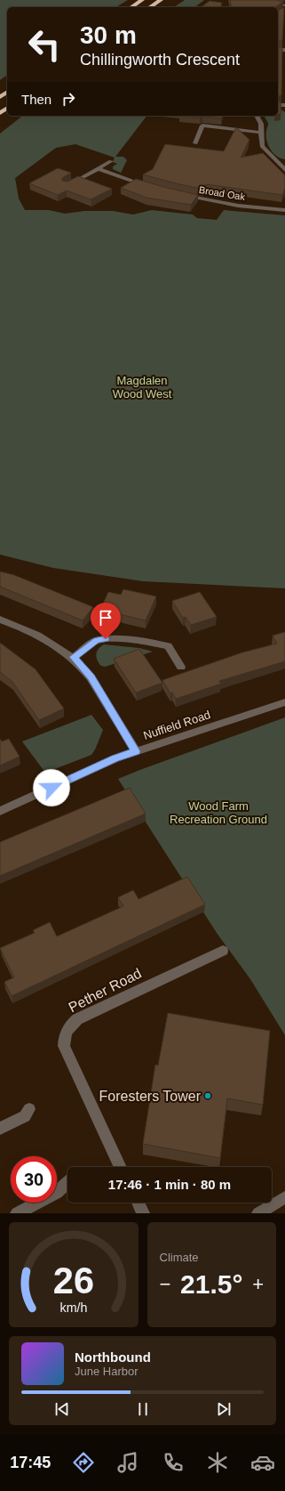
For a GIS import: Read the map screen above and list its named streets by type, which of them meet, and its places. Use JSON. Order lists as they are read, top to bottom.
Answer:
{
  "streets": {
    "street": ["Broad Oak", "Nuffield Road", "Pether Road"]
  },
  "parks": ["Magdalen Wood West", "Wood Farm Recreation Ground"],
  "places": ["Foresters Tower"],
  "page": {
    "turn": ["30 m", "Chillingworth Crescent"],
    "then": "Then",
    "limit": "30",
    "trip": "17:46 · 1 min · 80 m",
    "tile": "Climate",
    "heat": ["−", "21.5°", "+"],
    "song": ["Northbound", "June Harbor"],
    "tabs": "17:45",
    "gauge": ["26", "km/h"]
  }
}
